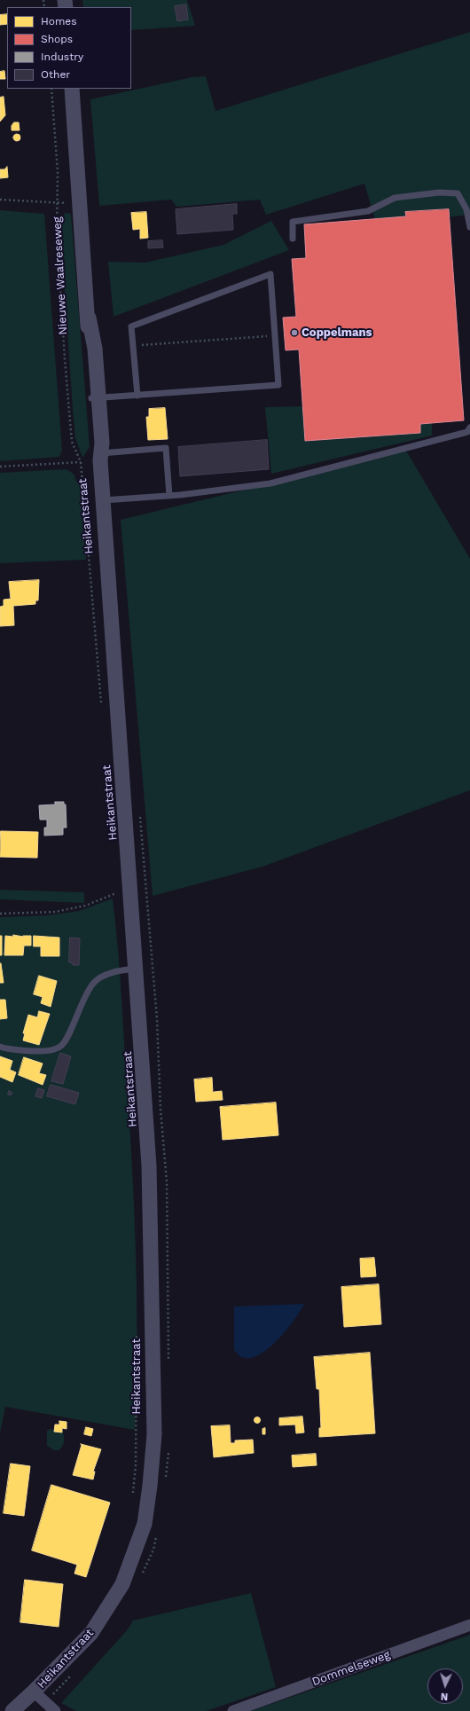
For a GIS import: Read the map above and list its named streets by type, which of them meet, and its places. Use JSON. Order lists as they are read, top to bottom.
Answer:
{
  "streets": {
    "street": ["Nieuwe Waalreseweg", "Heikantstraat", "Dommelseweg"]
  },
  "crossings": [
    ["Nieuwe Waalreseweg", "Heikantstraat"]
  ],
  "places": ["Coppelmans"],
  "legend": [
    "Homes",
    "Shops",
    "Industry",
    "Other"
  ],
  "north": "bottom"
}
